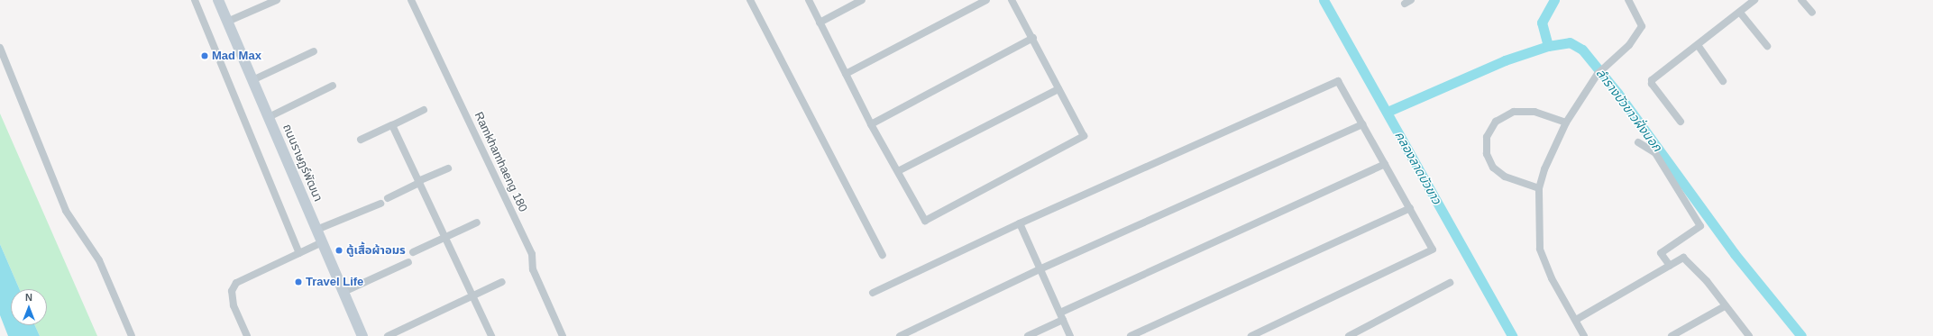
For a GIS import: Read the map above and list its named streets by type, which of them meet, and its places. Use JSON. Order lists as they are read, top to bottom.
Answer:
{
  "streets": {
    "street": ["Ramkhamhaeng 180", "ถนนราษฏร์พัฒนา"]
  },
  "water": ["ลำรางบัวขาวฝั่งนอก", "คลองลาดบัวขาว"],
  "places": ["Mad Max", "ตู้เสื้อผ้าอมร", "Travel Life"],
  "north": "top"
}
